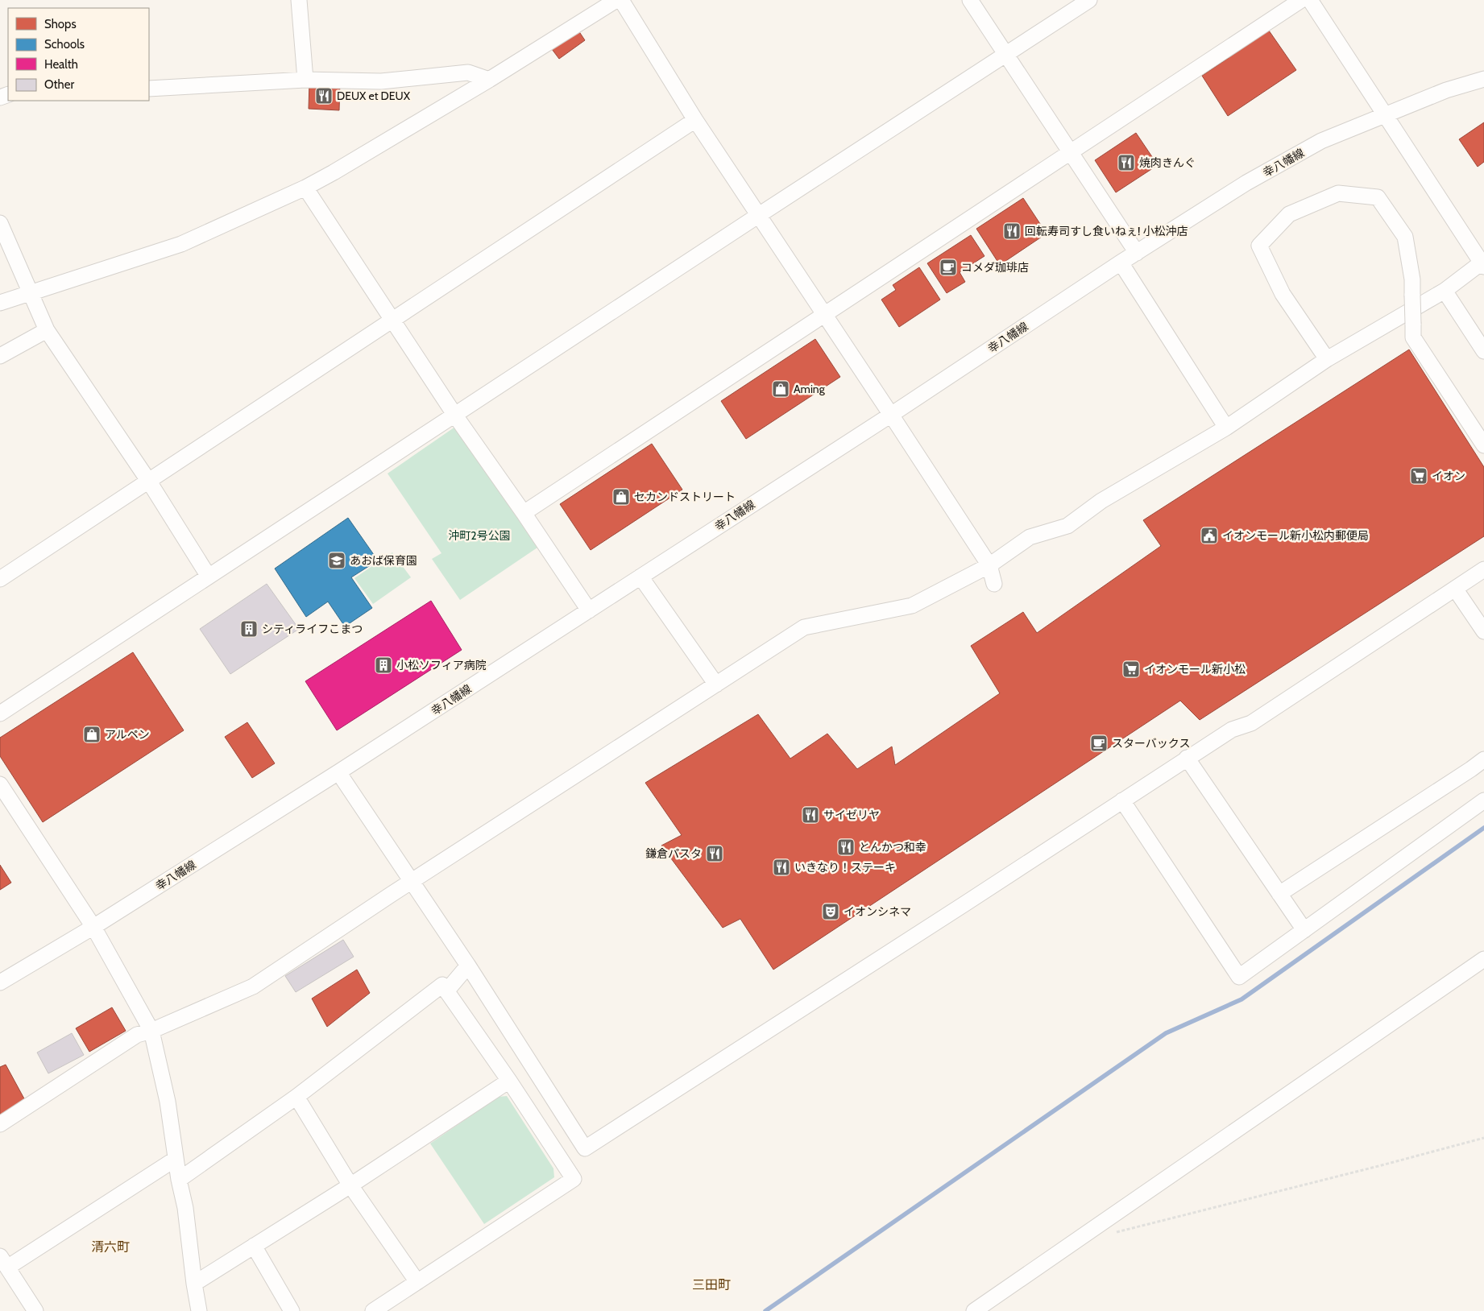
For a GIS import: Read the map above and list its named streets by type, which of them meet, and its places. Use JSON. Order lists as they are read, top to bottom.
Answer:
{
  "streets": {
    "street": ["幸八幡線"]
  },
  "districts": ["清六町", "三田町"],
  "parks": ["沖町2号公園"],
  "places": {
    "restaurant": [
      "DEUX et DEUX",
      "焼肉きんぐ",
      "回転寿司すし食いねぇ! 小松沖店",
      "サイゼリヤ",
      "とんかつ和幸",
      "鎌倉パスタ",
      "いきなり！ステーキ"
    ],
    "cafe": ["コメダ珈琲店", "スターバックス"],
    "shop": ["Aming", "セカンドストリート", "アルペン"],
    "supermarket": ["イオン", "イオンモール新小松"],
    "public building": ["イオンモール新小松内郵便局"],
    "school or university": ["あおば保育園"],
    "building": ["シティライフこまつ", "小松ソフィア病院"],
    "theatre": ["イオンシネマ"]
  },
  "legend": [
    "Shops",
    "Schools",
    "Health",
    "Other"
  ]
}
